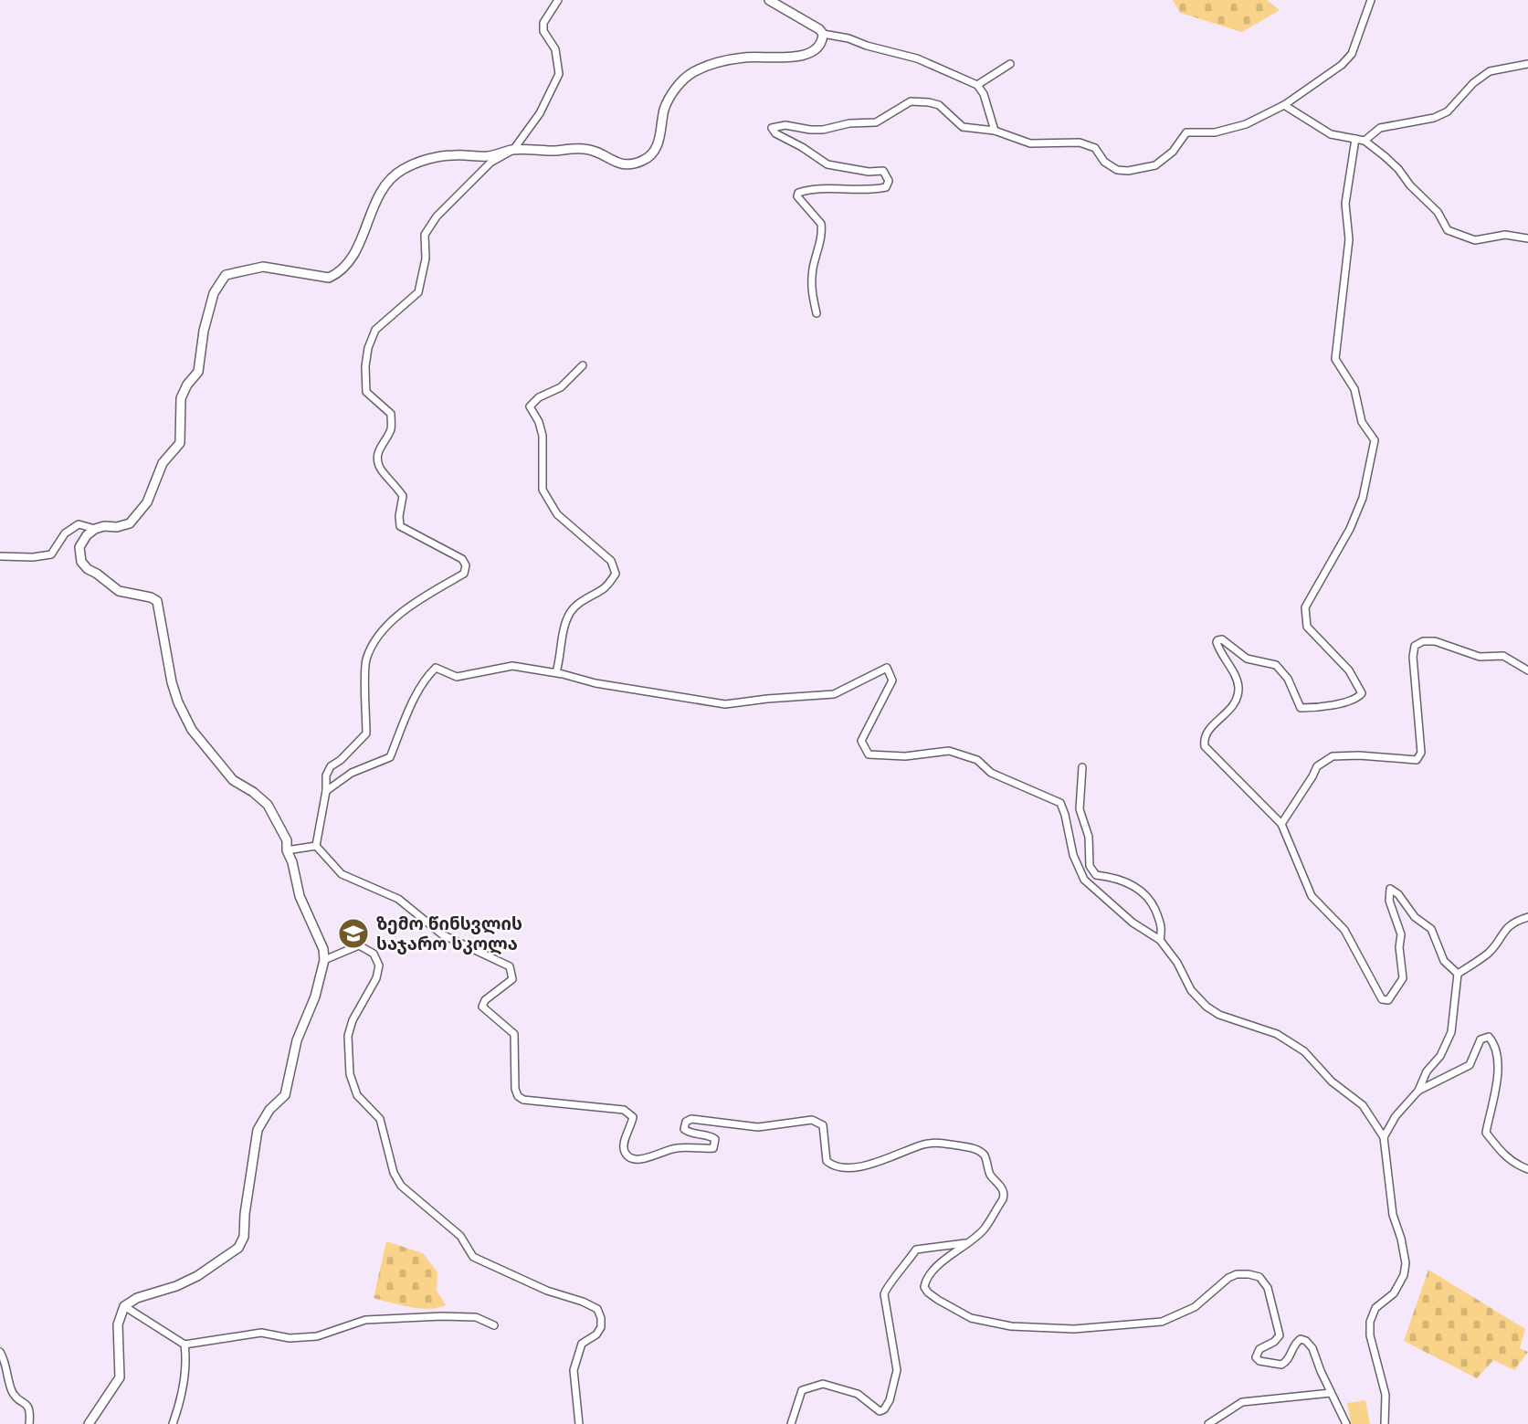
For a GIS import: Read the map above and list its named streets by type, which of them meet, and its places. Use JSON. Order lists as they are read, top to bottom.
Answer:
{
  "places": {
    "school or university": ["ზემო წინსვლის საჯარო სკოლა"]
  }
}
